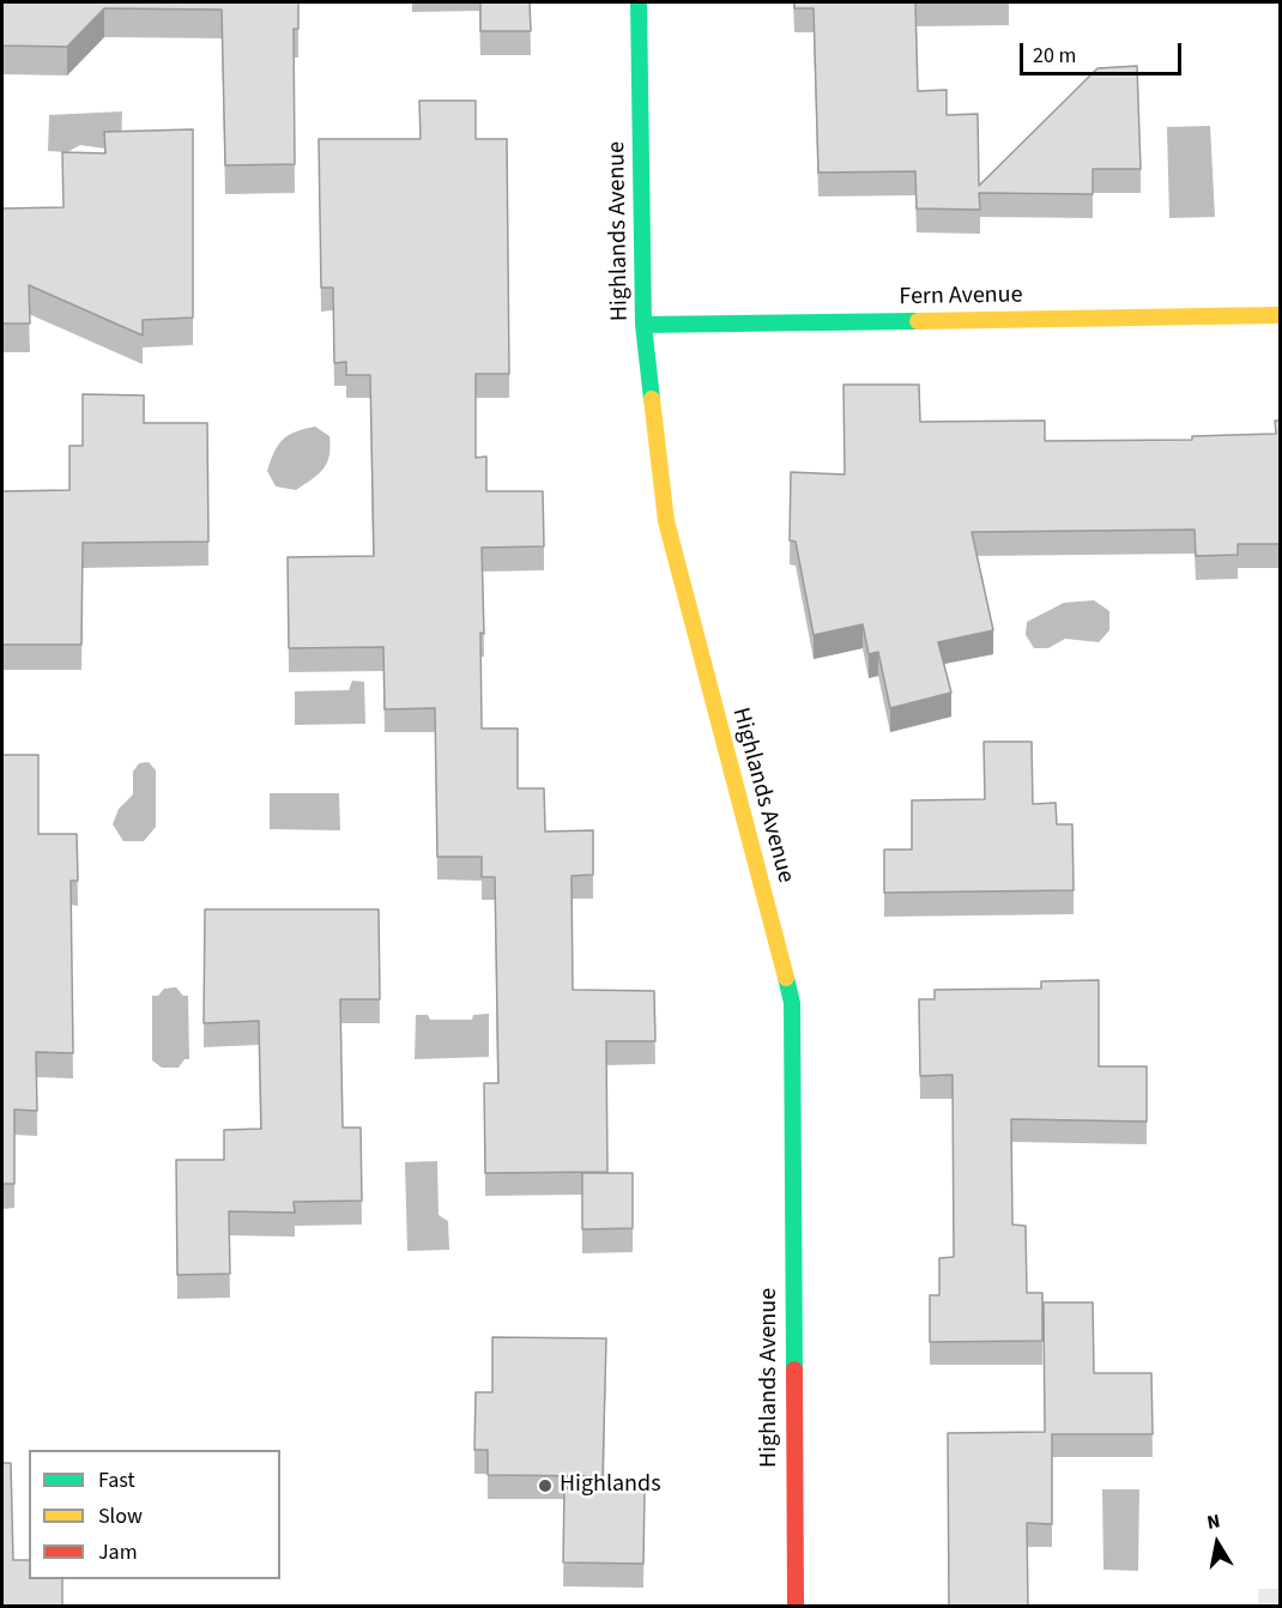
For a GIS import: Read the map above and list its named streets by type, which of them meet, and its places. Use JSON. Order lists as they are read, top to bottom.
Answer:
{
  "streets": {
    "street": ["Highlands Avenue", "Fern Avenue"]
  },
  "crossings": [
    ["Highlands Avenue", "Fern Avenue"]
  ],
  "places": ["Highlands"],
  "legend": ["Fast", "Slow", "Jam"],
  "scale_bar": "20 m",
  "north": "top"
}
